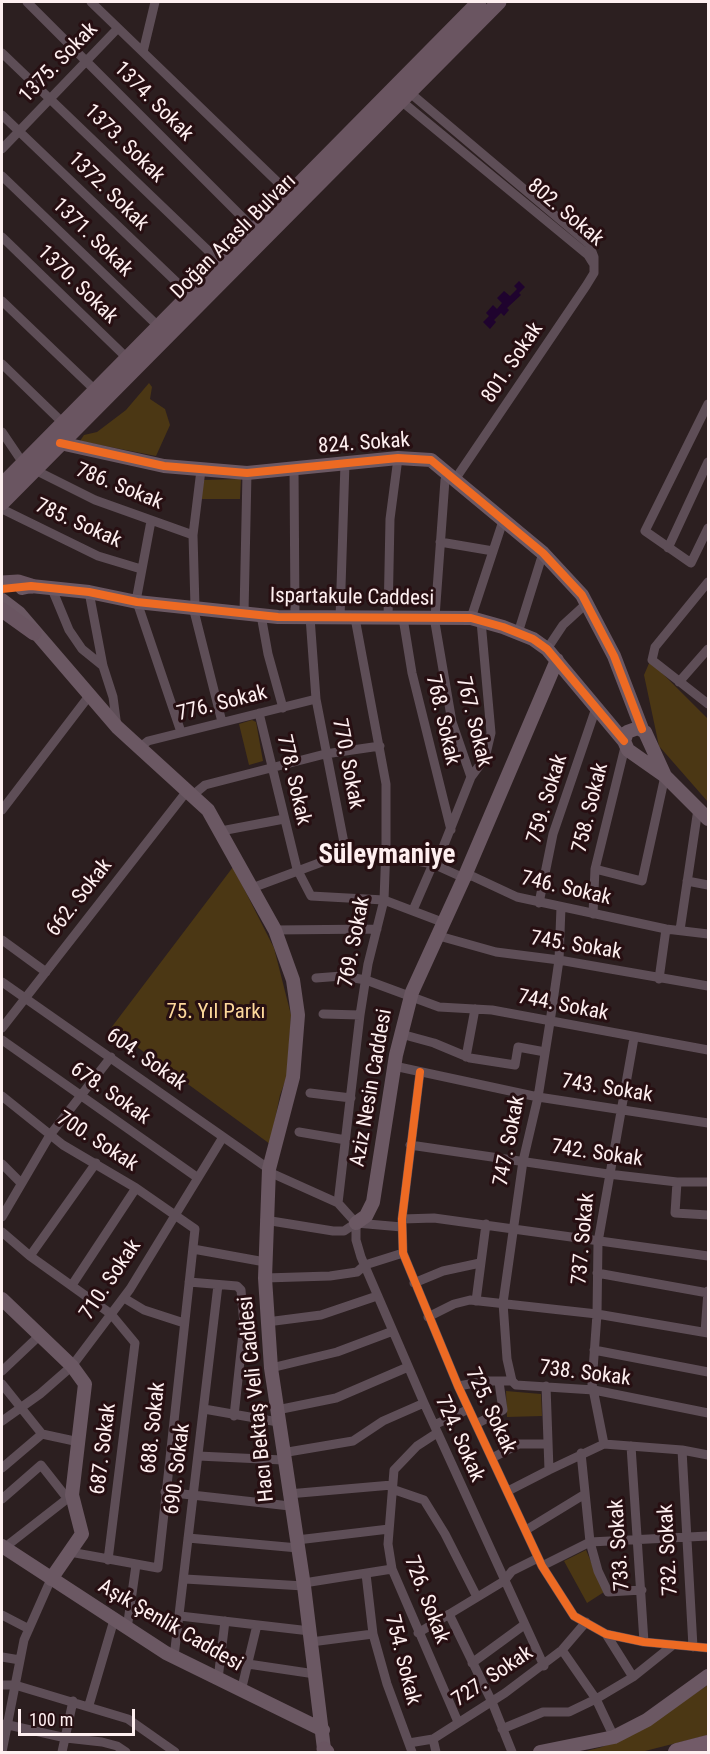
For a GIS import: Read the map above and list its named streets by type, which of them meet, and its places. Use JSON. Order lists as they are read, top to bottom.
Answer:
{
  "streets": {
    "main road": ["Doğan Araslı Bulvarı"],
    "street": [
      "1375. Sokak",
      "1374. Sokak",
      "1373. Sokak",
      "1372. Sokak",
      "802. Sokak",
      "1371. Sokak",
      "1370. Sokak",
      "801. Sokak",
      "824. Sokak",
      "786. Sokak",
      "785. Sokak",
      "Ispartakule Caddesi",
      "776. Sokak",
      "768. Sokak",
      "767. Sokak",
      "770. Sokak",
      "778. Sokak",
      "759. Sokak",
      "758. Sokak",
      "746. Sokak",
      "662. Sokak",
      "769. Sokak",
      "745. Sokak",
      "744. Sokak",
      "604. Sokak",
      "Aziz Nesin Caddesi",
      "743. Sokak",
      "678. Sokak",
      "747. Sokak",
      "700. Sokak",
      "742. Sokak",
      "737. Sokak",
      "710. Sokak",
      "738. Sokak",
      "Hacı Bektaş Veli Caddesi",
      "725. Sokak",
      "688. Sokak",
      "724. Sokak",
      "687. Sokak",
      "690. Sokak",
      "733. Sokak",
      "732. Sokak",
      "726. Sokak",
      "Aşık Şenlik Caddesi",
      "754. Sokak",
      "727. Sokak"
    ]
  },
  "crossings": [
    ["1375. Sokak", "1374. Sokak"],
    ["1375. Sokak", "1373. Sokak"],
    ["1375. Sokak", "1372. Sokak"],
    ["1374. Sokak", "Doğan Araslı Bulvarı"],
    ["1373. Sokak", "Doğan Araslı Bulvarı"],
    ["1372. Sokak", "Doğan Araslı Bulvarı"],
    ["802. Sokak", "Doğan Araslı Bulvarı"],
    ["802. Sokak", "801. Sokak"],
    ["Doğan Araslı Bulvarı", "1371. Sokak"],
    ["Doğan Araslı Bulvarı", "1370. Sokak"],
    ["Doğan Araslı Bulvarı", "824. Sokak"],
    ["Doğan Araslı Bulvarı", "786. Sokak"],
    ["801. Sokak", "824. Sokak"],
    ["801. Sokak", "767. Sokak"],
    ["824. Sokak", "Ispartakule Caddesi"],
    ["824. Sokak", "767. Sokak"],
    ["824. Sokak", "758. Sokak"],
    ["Ispartakule Caddesi", "768. Sokak"],
    ["Ispartakule Caddesi", "767. Sokak"],
    ["Ispartakule Caddesi", "770. Sokak"],
    ["Ispartakule Caddesi", "759. Sokak"],
    ["Ispartakule Caddesi", "758. Sokak"],
    ["Ispartakule Caddesi", "769. Sokak"],
    ["Ispartakule Caddesi", "Aziz Nesin Caddesi"],
    ["776. Sokak", "770. Sokak"],
    ["776. Sokak", "778. Sokak"],
    ["776. Sokak", "Hacı Bektaş Veli Caddesi"],
    ["768. Sokak", "767. Sokak"],
    ["767. Sokak", "778. Sokak"],
    ["767. Sokak", "746. Sokak"],
    ["770. Sokak", "778. Sokak"],
    ["770. Sokak", "Hacı Bektaş Veli Caddesi"],
    ["778. Sokak", "769. Sokak"],
    ["778. Sokak", "745. Sokak"],
    ["778. Sokak", "Aziz Nesin Caddesi"],
    ["759. Sokak", "746. Sokak"],
    ["758. Sokak", "746. Sokak"],
    ["746. Sokak", "769. Sokak"],
    ["746. Sokak", "Aziz Nesin Caddesi"],
    ["746. Sokak", "747. Sokak"],
    ["662. Sokak", "604. Sokak"],
    ["662. Sokak", "Hacı Bektaş Veli Caddesi"],
    ["769. Sokak", "744. Sokak"],
    ["769. Sokak", "604. Sokak"],
    ["745. Sokak", "Aziz Nesin Caddesi"],
    ["745. Sokak", "747. Sokak"],
    ["744. Sokak", "Aziz Nesin Caddesi"],
    ["744. Sokak", "747. Sokak"],
    ["744. Sokak", "737. Sokak"],
    ["604. Sokak", "710. Sokak"],
    ["604. Sokak", "Hacı Bektaş Veli Caddesi"],
    ["Aziz Nesin Caddesi", "743. Sokak"],
    ["Aziz Nesin Caddesi", "724. Sokak"],
    ["743. Sokak", "747. Sokak"],
    ["743. Sokak", "737. Sokak"],
    ["743. Sokak", "725. Sokak"],
    ["678. Sokak", "710. Sokak"],
    ["747. Sokak", "742. Sokak"],
    ["747. Sokak", "738. Sokak"],
    ["700. Sokak", "710. Sokak"],
    ["700. Sokak", "688. Sokak"],
    ["742. Sokak", "737. Sokak"],
    ["742. Sokak", "725. Sokak"],
    ["737. Sokak", "738. Sokak"],
    ["710. Sokak", "688. Sokak"],
    ["710. Sokak", "687. Sokak"],
    ["738. Sokak", "725. Sokak"],
    ["Hacı Bektaş Veli Caddesi", "Aşık Şenlik Caddesi"],
    ["725. Sokak", "733. Sokak"],
    ["725. Sokak", "732. Sokak"],
    ["725. Sokak", "726. Sokak"],
    ["725. Sokak", "727. Sokak"],
    ["688. Sokak", "687. Sokak"],
    ["724. Sokak", "726. Sokak"],
    ["724. Sokak", "727. Sokak"],
    ["690. Sokak", "Aşık Şenlik Caddesi"],
    ["726. Sokak", "727. Sokak"],
    ["754. Sokak", "727. Sokak"]
  ],
  "districts": ["Süleymaniye"],
  "parks": ["75. Yıl Parkı"],
  "scale_bar": "100 m"
}
